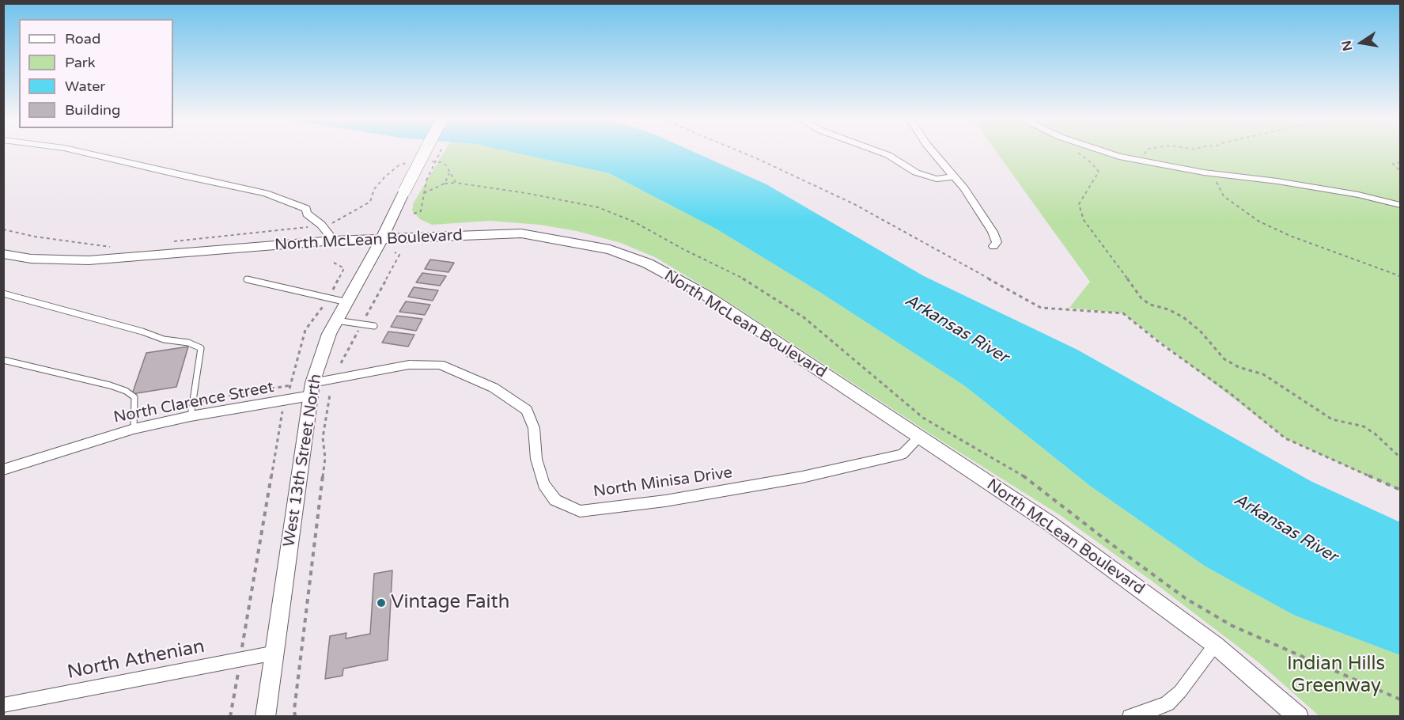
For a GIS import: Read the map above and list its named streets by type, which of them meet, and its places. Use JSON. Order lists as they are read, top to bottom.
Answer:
{
  "streets": {
    "main road": ["North McLean Boulevard", "West 13th Street North"],
    "street": ["North Clarence Street", "North Minisa Drive", "North Athenian"]
  },
  "crossings": [
    ["North McLean Boulevard", "West 13th Street North"],
    ["North McLean Boulevard", "North Minisa Drive"],
    ["North Clarence Street", "West 13th Street North"],
    ["North Clarence Street", "North Minisa Drive"],
    ["West 13th Street North", "North Minisa Drive"],
    ["West 13th Street North", "North Athenian"]
  ],
  "water": ["Arkansas River"],
  "parks": ["Indian Hills Greenway"],
  "places": ["Vintage Faith"],
  "legend": [
    "Road",
    "Park",
    "Water",
    "Building"
  ],
  "north": "left"
}
